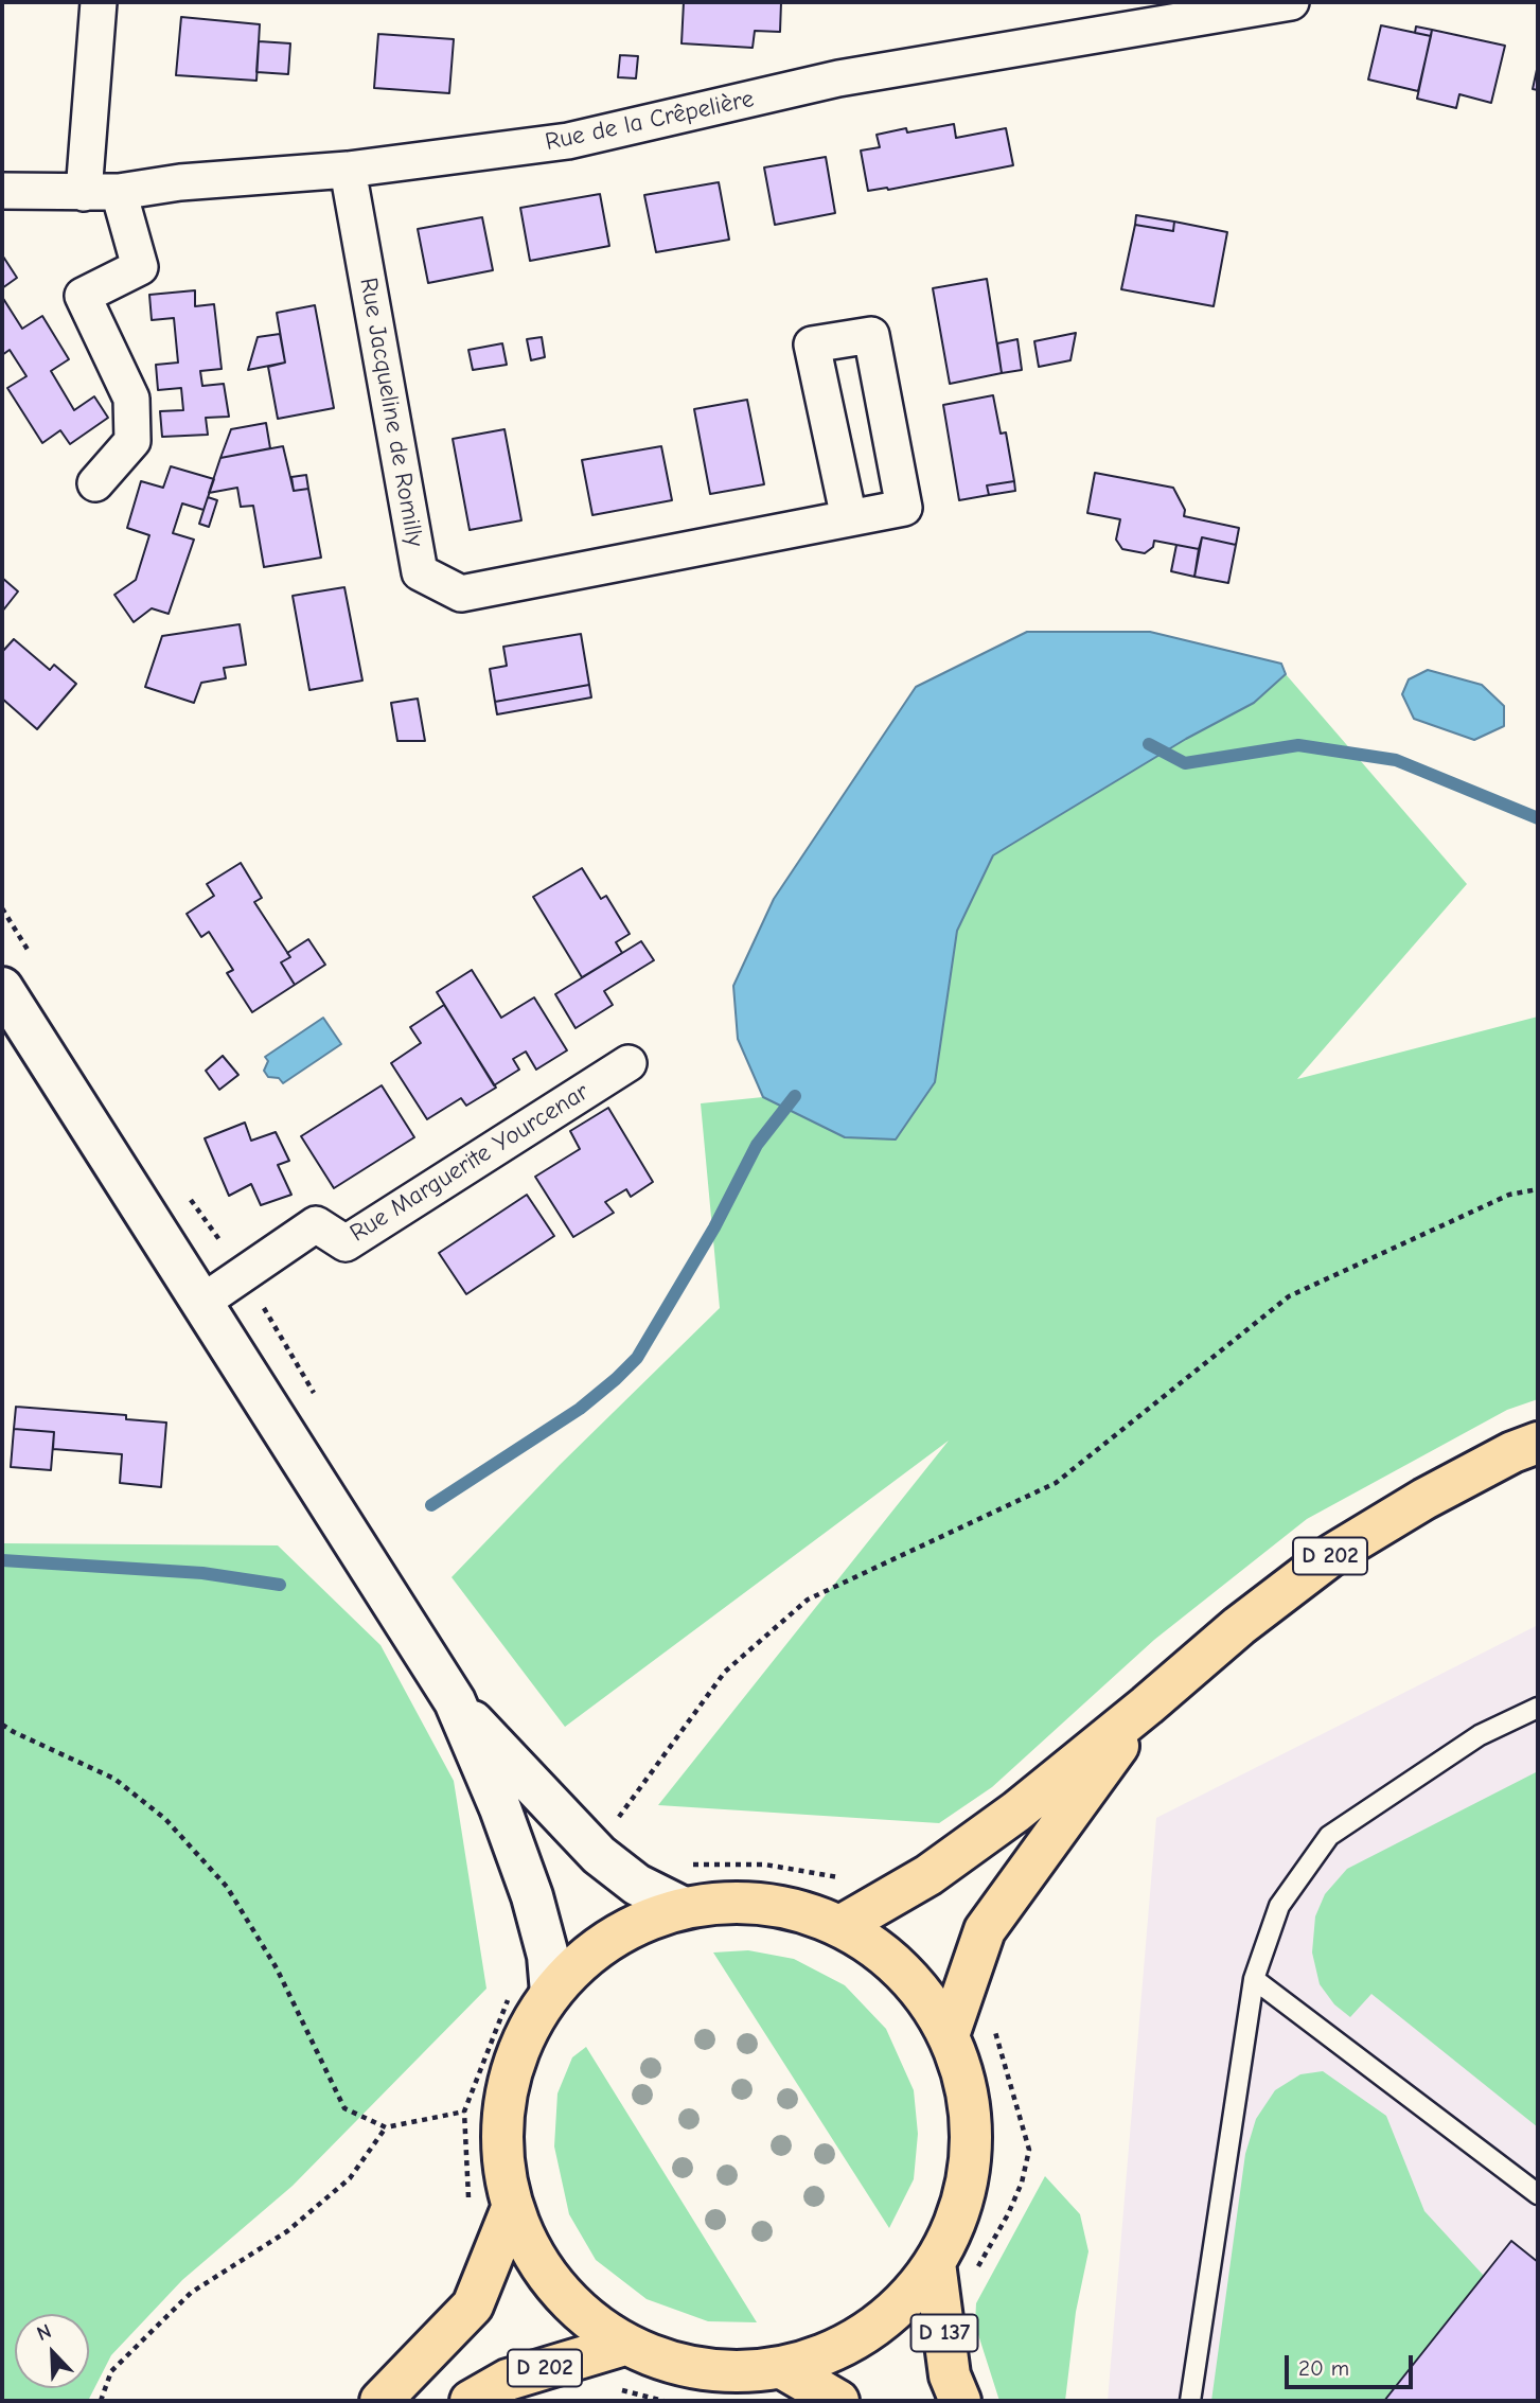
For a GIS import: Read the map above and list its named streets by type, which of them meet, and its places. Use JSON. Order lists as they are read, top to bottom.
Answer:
{
  "streets": {
    "main road": ["D 202", "D 137"],
    "street": ["Rue de la Crêpelière", "Rue Jacqueline de Romilly", "Rue Marguerite Yourcenar"]
  },
  "crossings": [
    ["Rue de la Crêpelière", "Rue Jacqueline de Romilly"]
  ],
  "scale_bar": "20 m",
  "north": "top left"
}
